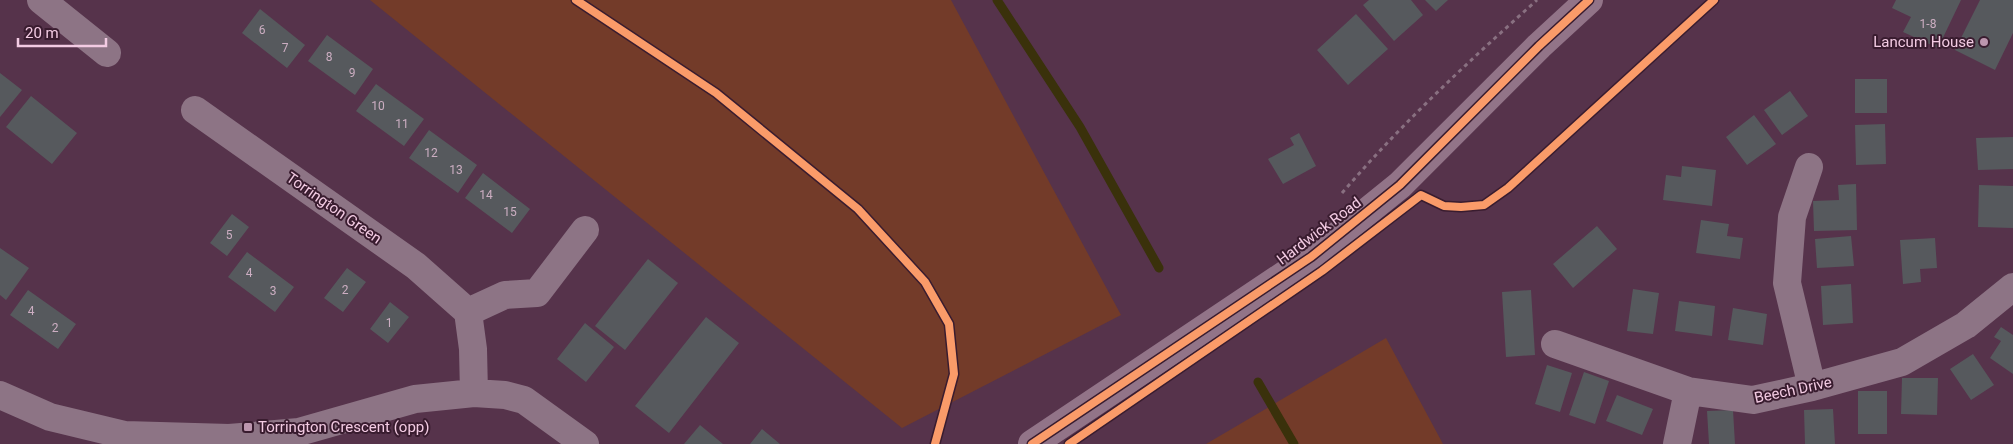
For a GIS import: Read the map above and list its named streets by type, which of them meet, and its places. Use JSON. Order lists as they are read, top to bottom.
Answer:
{
  "streets": {
    "street": ["Torrington Green", "Hardwick Road", "Beech Drive"]
  },
  "places": {
    "other": ["Lancum House"],
    "transit": ["Torrington Crescent (opp)"]
  },
  "house_numbers": [
    "1-8",
    "6",
    "7",
    "8",
    "9",
    "10",
    "11",
    "12",
    "13",
    "14",
    "15",
    "5",
    "4",
    "2",
    "3",
    "4",
    "1",
    "2"
  ],
  "scale_bar": "20 m"
}
